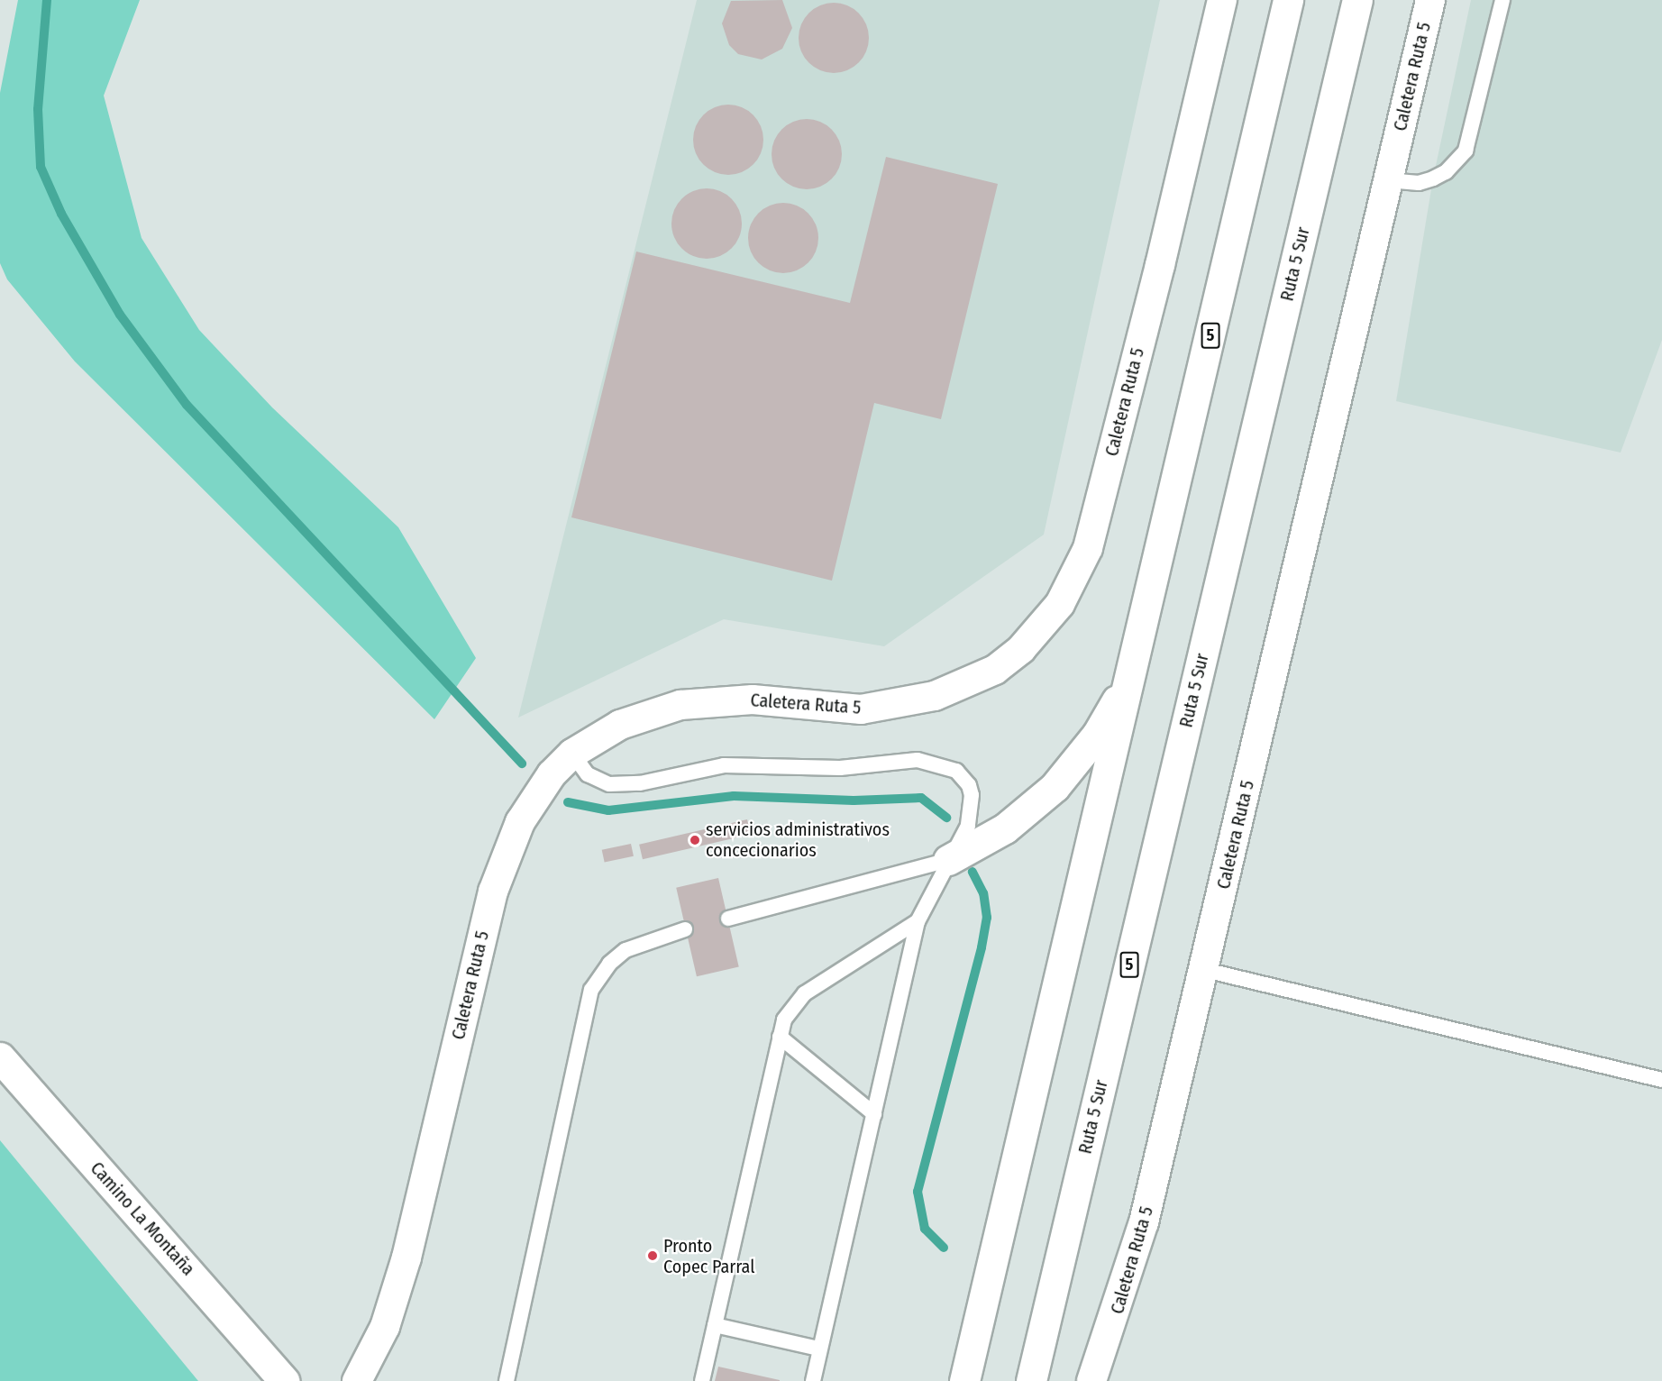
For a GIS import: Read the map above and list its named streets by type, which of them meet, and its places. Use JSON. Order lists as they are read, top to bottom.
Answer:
{
  "streets": {
    "main road": ["Ruta 5 Sur", "5", "Camino La Montaña"],
    "street": ["Caletera Ruta 5"]
  },
  "places": ["servicios administrativos concecionarios", "Pronto Copec Parral"]
}
